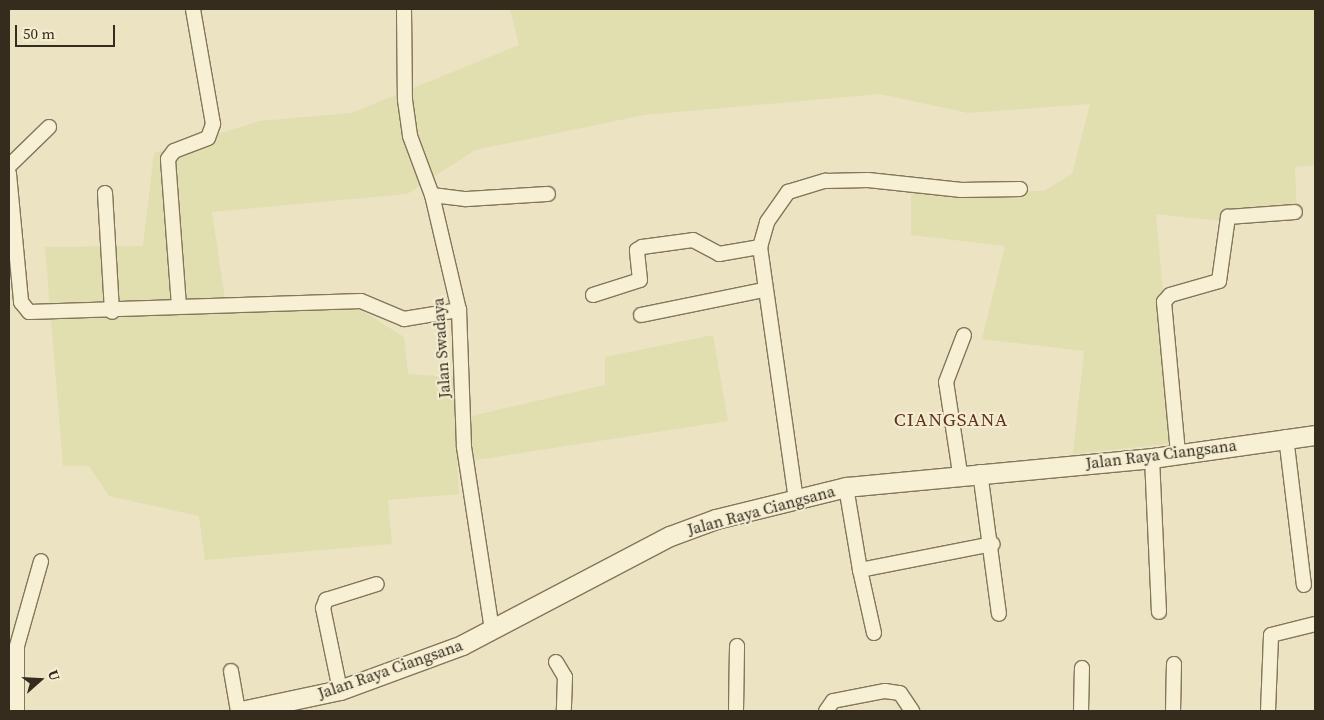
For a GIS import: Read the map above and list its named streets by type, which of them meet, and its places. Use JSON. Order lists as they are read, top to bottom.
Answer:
{
  "streets": {
    "main road": ["Jalan Raya Ciangsana"],
    "street": ["Jalan Swadaya"]
  },
  "crossings": [
    ["Jalan Swadaya", "Jalan Raya Ciangsana"]
  ],
  "districts": ["CIANGSANA"],
  "scale_bar": "50 m",
  "north": "right"
}
